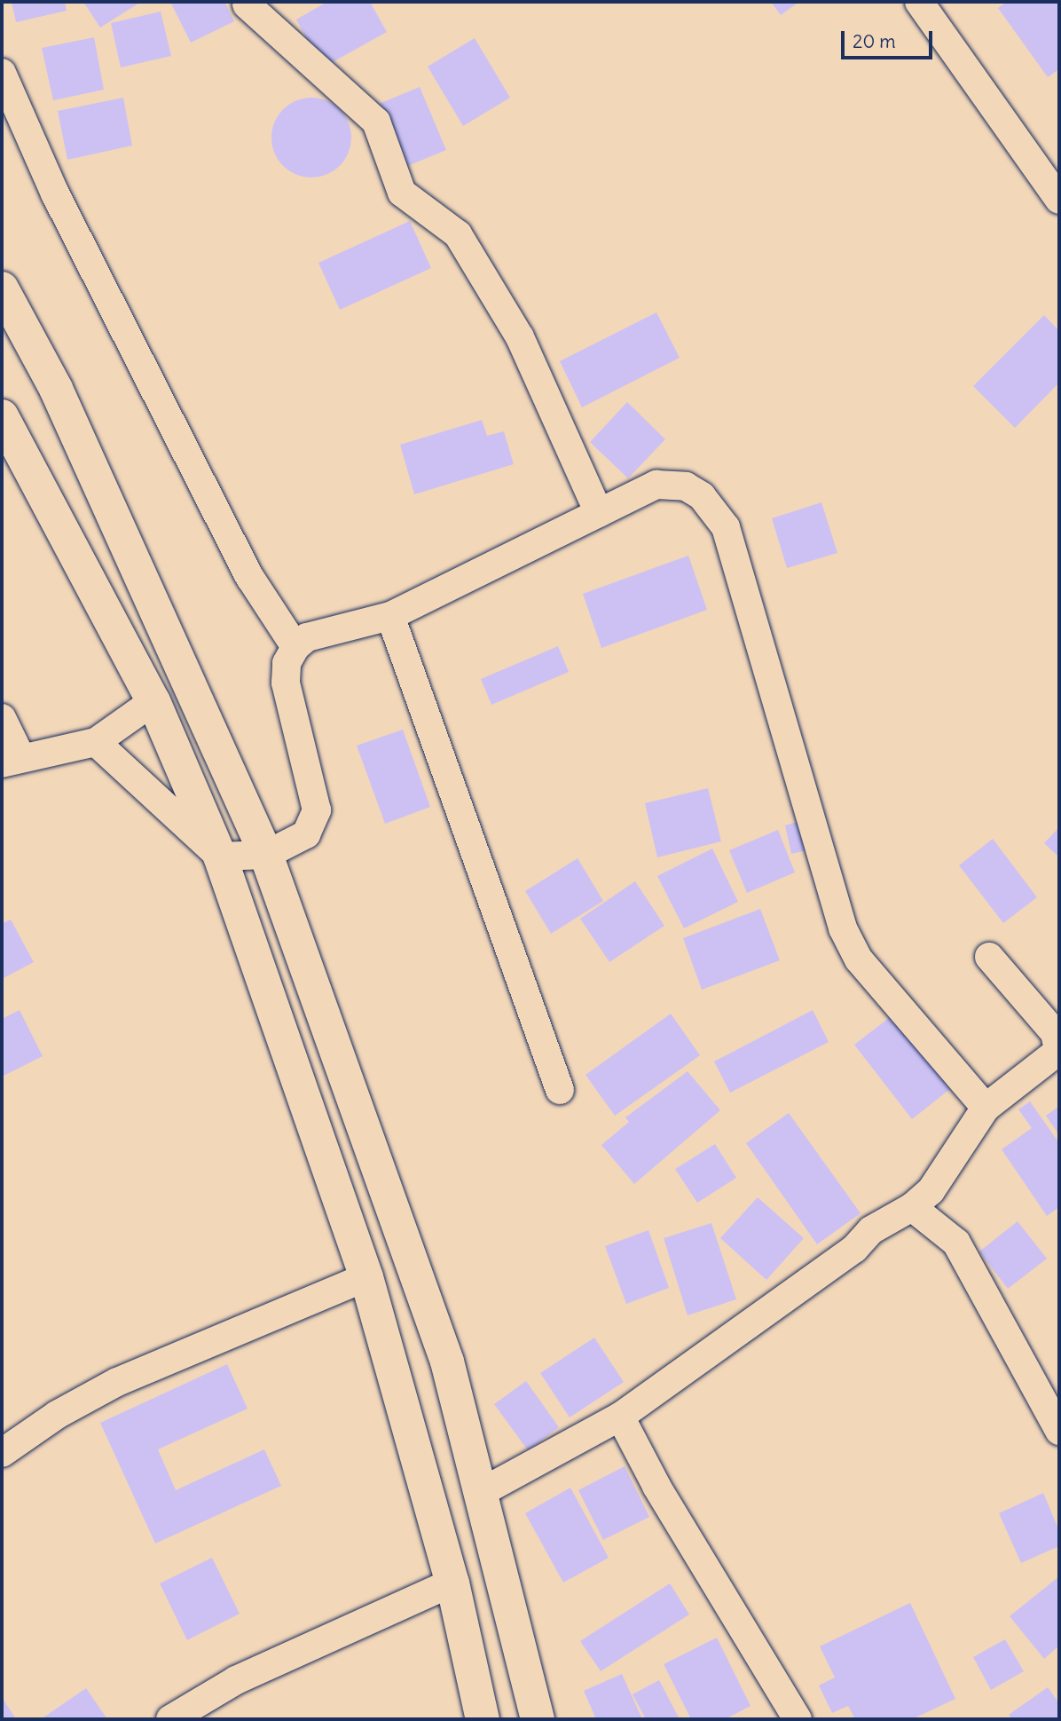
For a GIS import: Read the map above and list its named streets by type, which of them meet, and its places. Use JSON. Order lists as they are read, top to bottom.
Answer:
{
  "scale_bar": "20 m"
}
